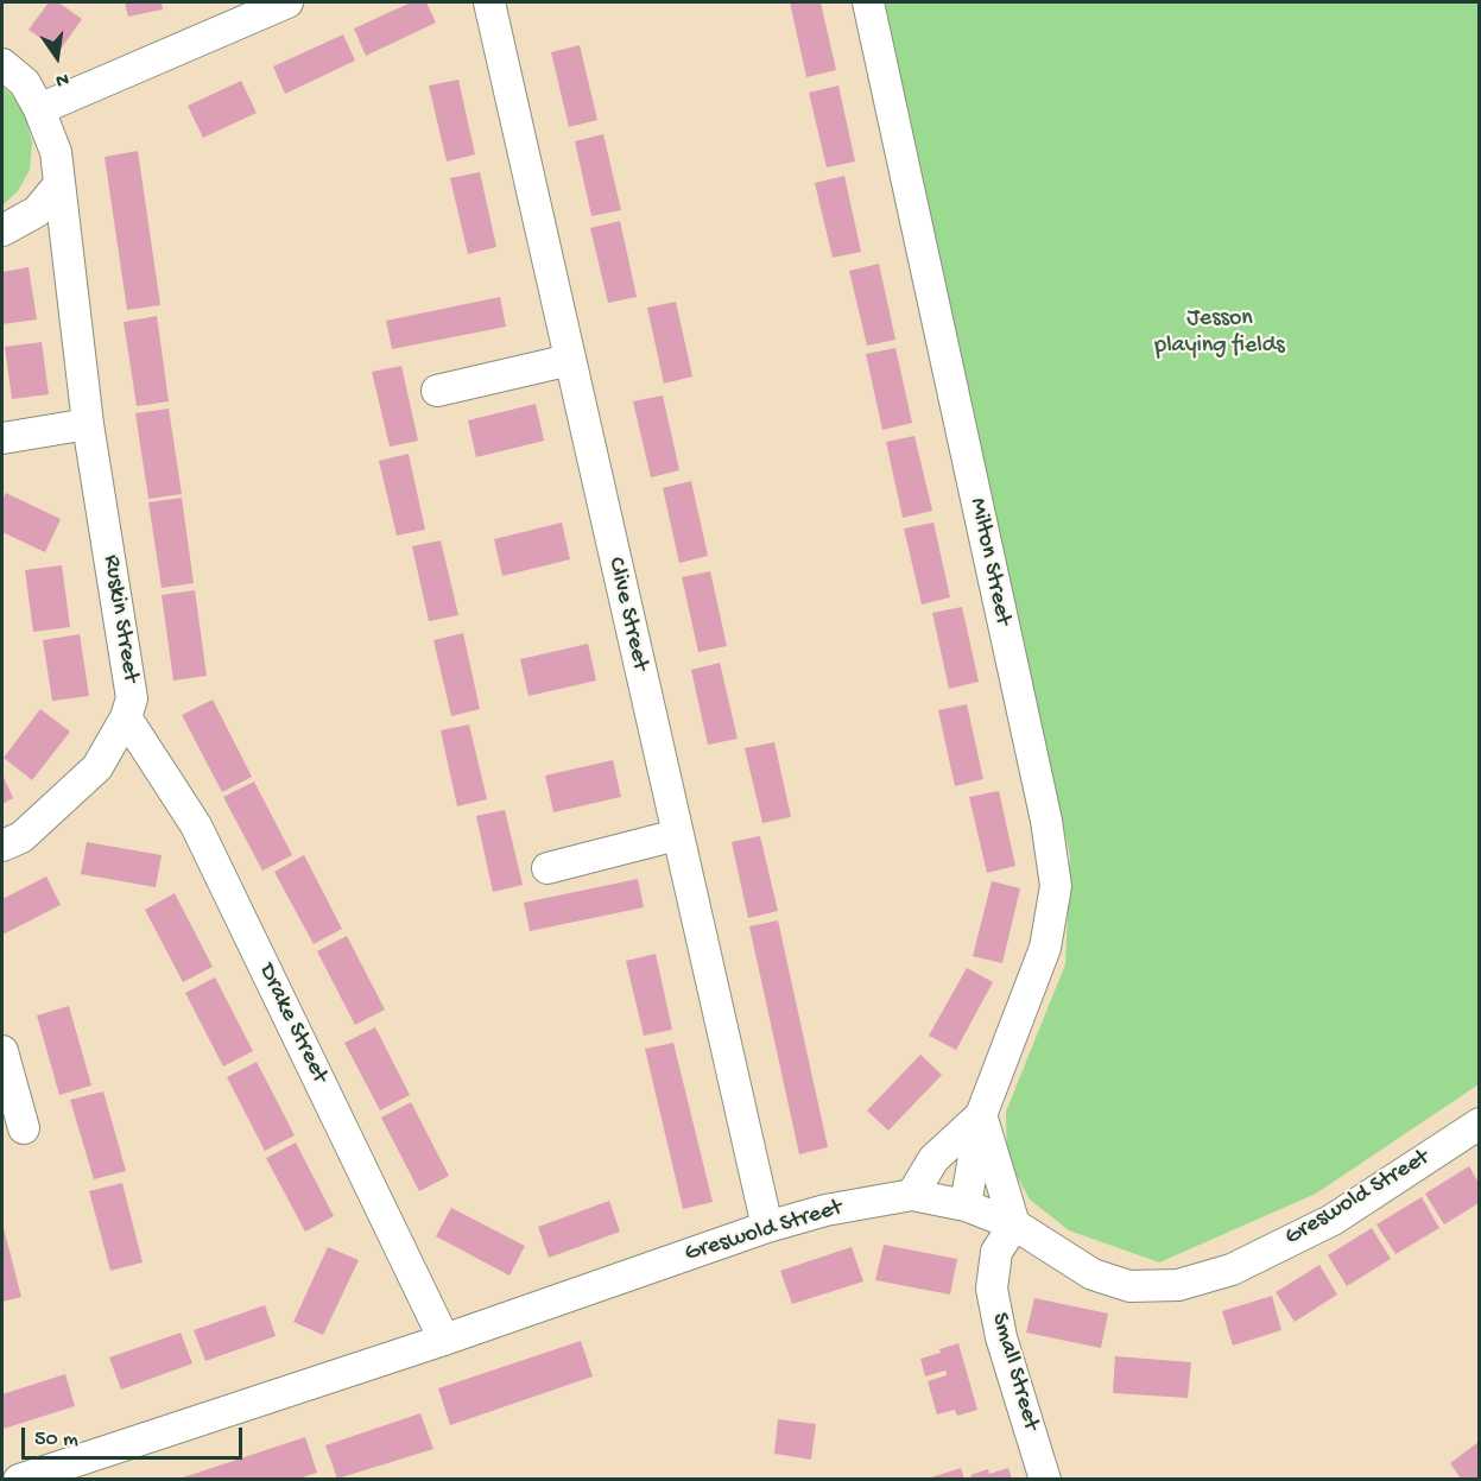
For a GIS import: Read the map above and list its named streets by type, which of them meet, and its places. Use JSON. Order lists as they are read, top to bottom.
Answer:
{
  "streets": {
    "street": [
      "Milton Street",
      "Clive Street",
      "Ruskin Street",
      "Drake Street",
      "Greswold Street",
      "Small Street"
    ]
  },
  "crossings": [
    ["Milton Street", "Greswold Street"],
    ["Clive Street", "Greswold Street"],
    ["Ruskin Street", "Drake Street"],
    ["Drake Street", "Greswold Street"],
    ["Greswold Street", "Small Street"]
  ],
  "parks": ["Jesson playing fields"],
  "scale_bar": "50 m",
  "north": "bottom"
}
